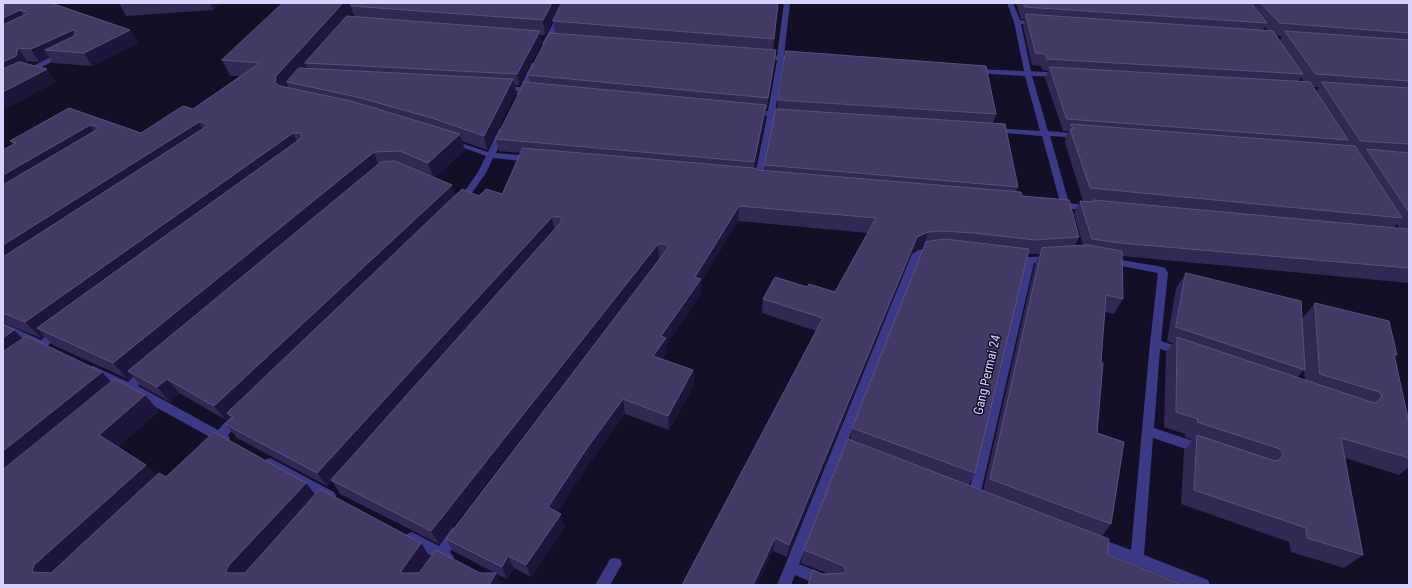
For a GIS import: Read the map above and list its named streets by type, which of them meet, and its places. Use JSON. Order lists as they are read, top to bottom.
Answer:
{
  "streets": {
    "street": ["Gang Permai 24"]
  }
}
